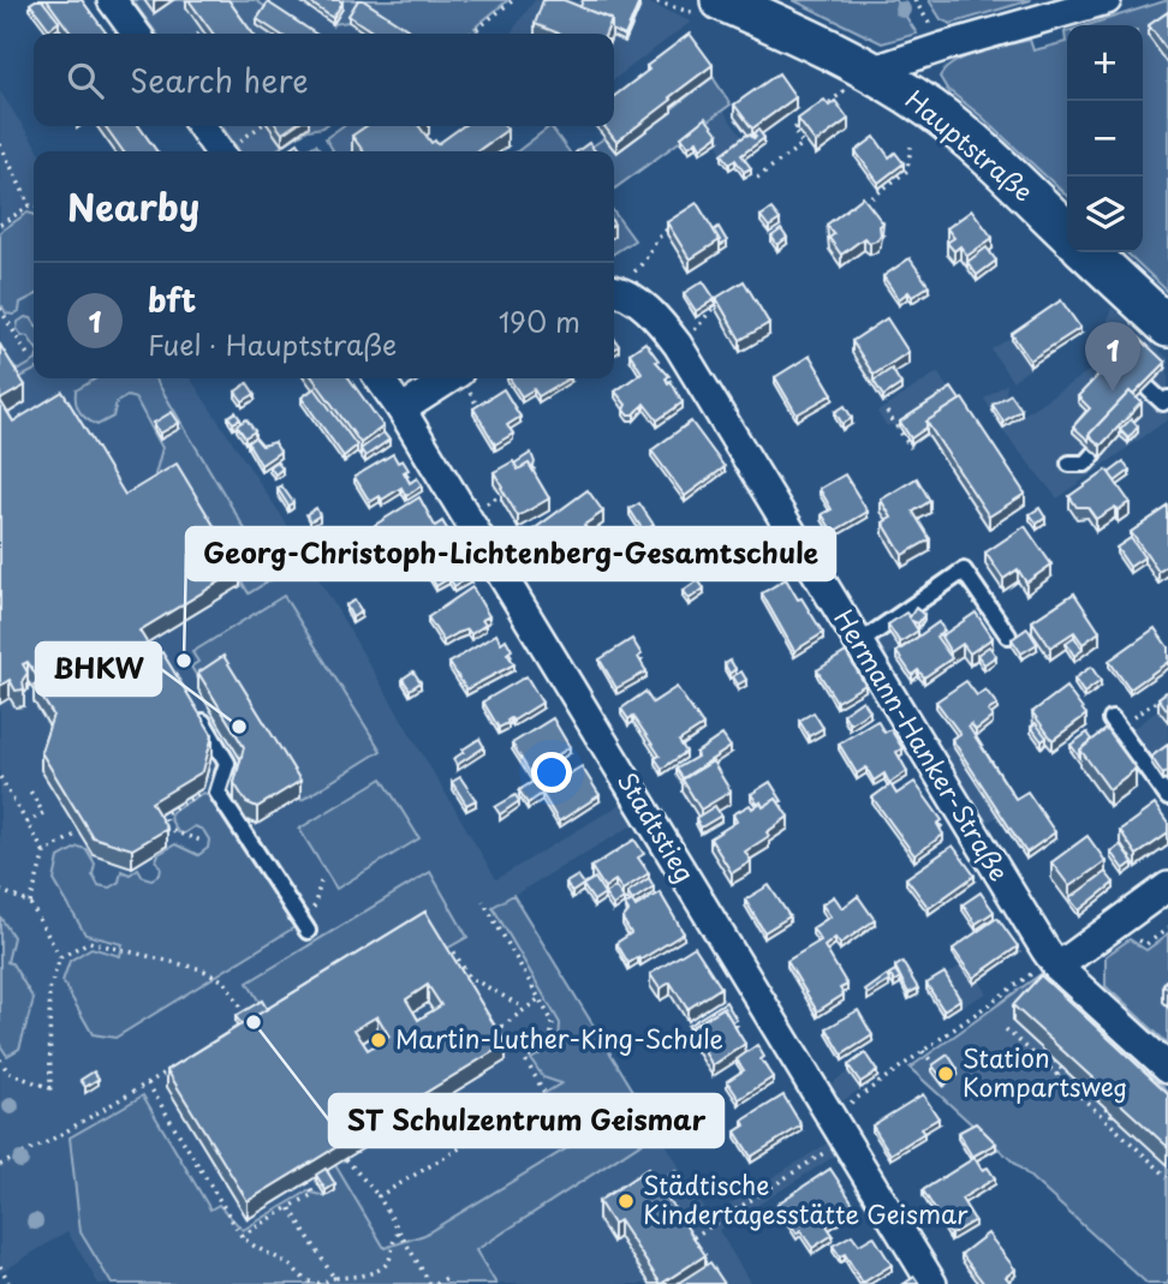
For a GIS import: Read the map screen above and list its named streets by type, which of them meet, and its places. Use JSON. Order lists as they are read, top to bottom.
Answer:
{
  "streets": {
    "main road": ["Hauptstraße"],
    "street": ["Hermann-Hanker-Straße", "Stadtstieg"]
  },
  "places": [
    "Georg-Christoph-Lichtenberg-Gesamtschule",
    "BHKW",
    "ST Schulzentrum Geismar",
    "Martin-Luther-King-Schule",
    "Station Kompartsweg",
    "Städtische Kindertagesstätte Geismar"
  ],
  "page": {
    "map_buttons": ["+", "−"],
    "search": "Search here",
    "heading": "Nearby",
    "list": [
      {
        "mark": "1",
        "name": "bft",
        "note": "Fuel · Hauptstraße",
        "value": "190 m"
      }
    ],
    "pins": "1"
  }
}
